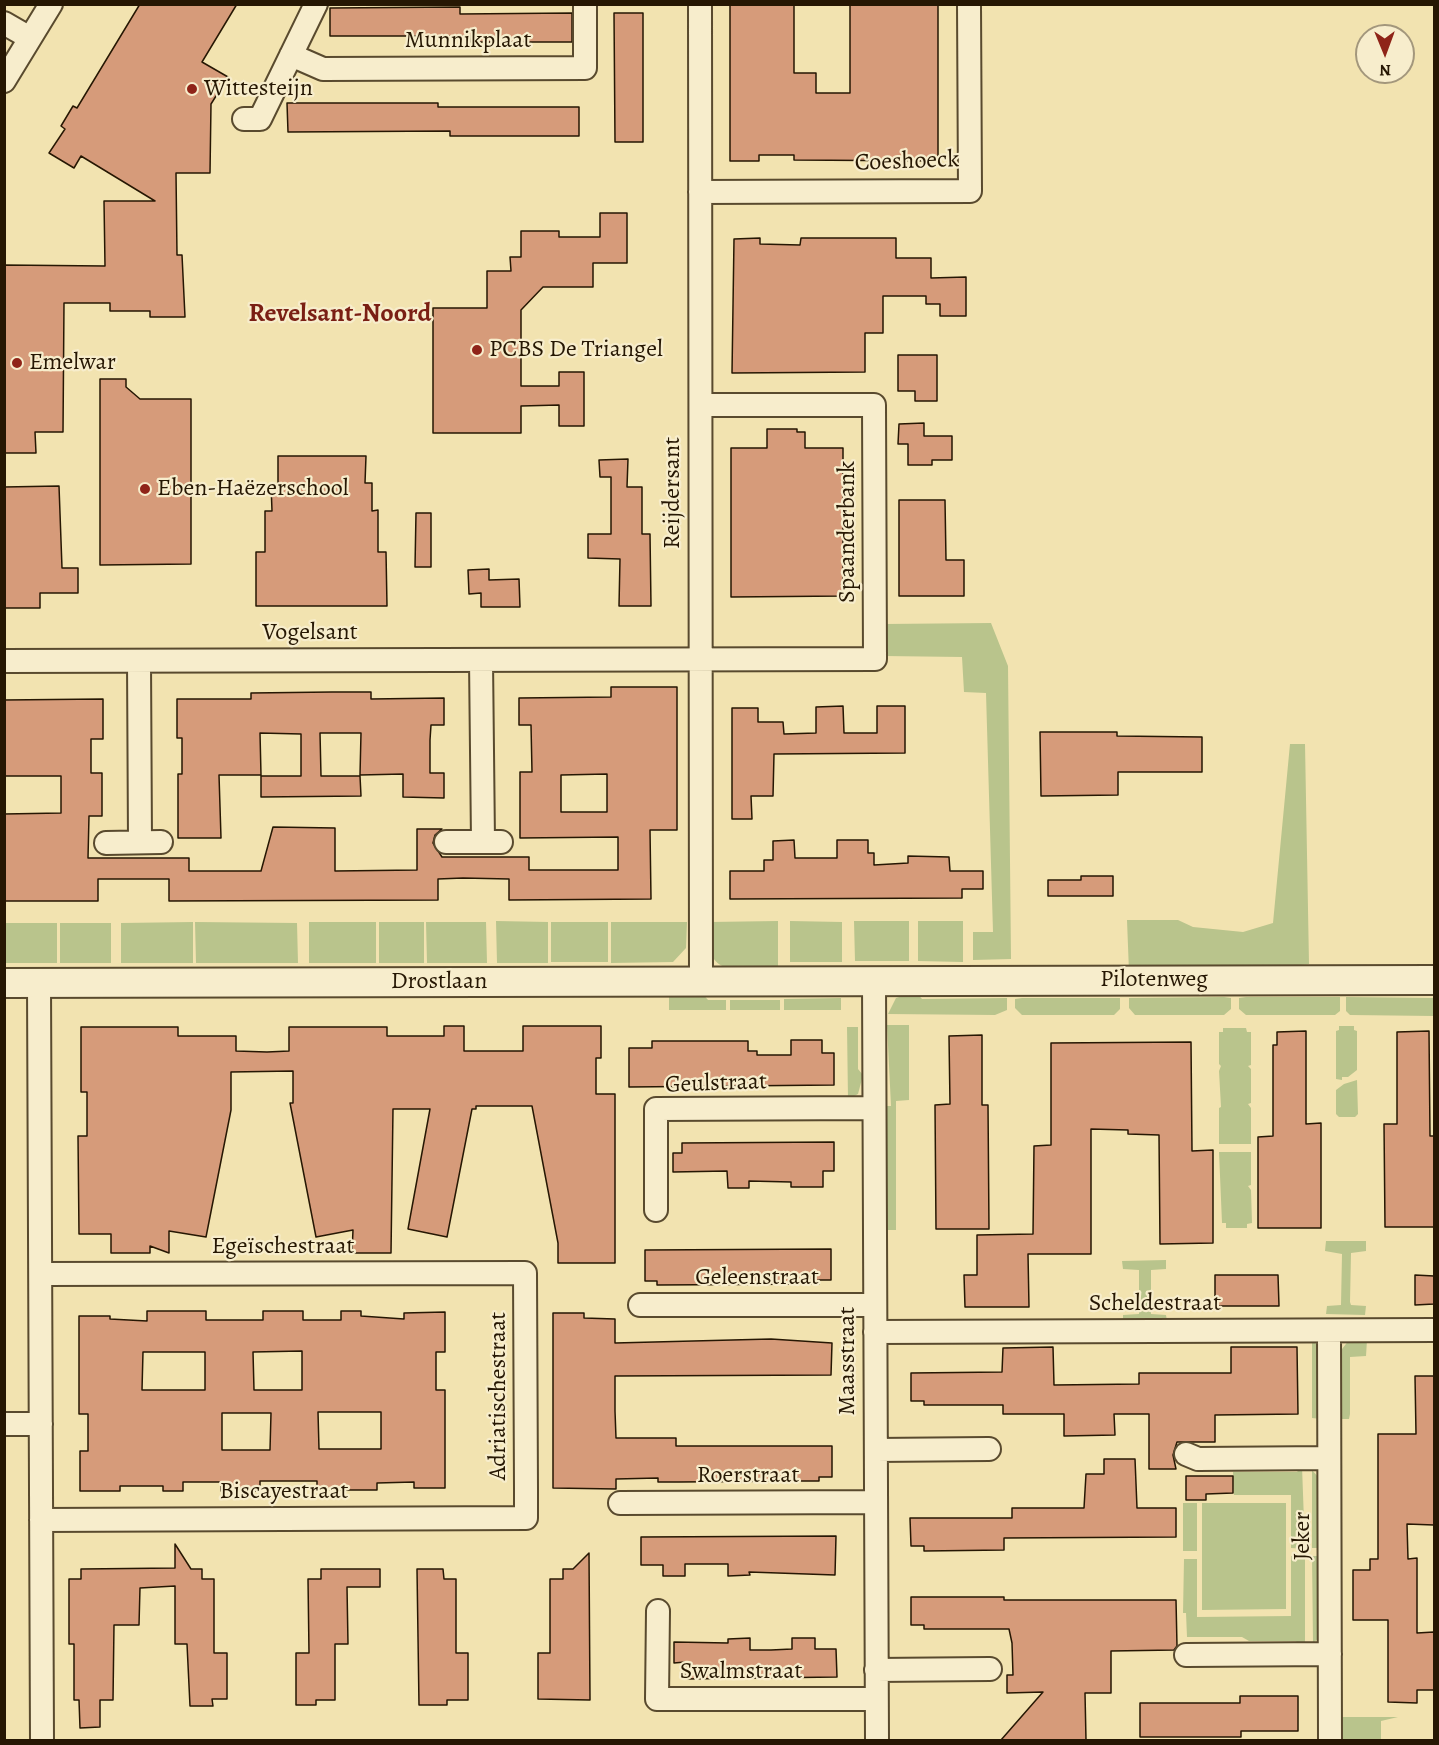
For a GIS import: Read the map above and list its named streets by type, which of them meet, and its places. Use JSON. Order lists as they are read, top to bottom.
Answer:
{
  "streets": {
    "street": [
      "Munnikplaat",
      "Coeshoeck",
      "Reijdersant",
      "Spaanderbank",
      "Vogelsant",
      "Pilotenweg",
      "Drostlaan",
      "Geulstraat",
      "Egeïschestraat",
      "Geleenstraat",
      "Scheldestraat",
      "Maasstraat",
      "Adriatischestraat",
      "Roerstraat",
      "Biscayestraat",
      "Jeker",
      "Swalmstraat"
    ]
  },
  "crossings": [
    ["Coeshoeck", "Reijdersant"],
    ["Reijdersant", "Spaanderbank"],
    ["Reijdersant", "Vogelsant"],
    ["Reijdersant", "Drostlaan"],
    ["Spaanderbank", "Vogelsant"],
    ["Pilotenweg", "Drostlaan"],
    ["Pilotenweg", "Maasstraat"],
    ["Drostlaan", "Maasstraat"],
    ["Geulstraat", "Maasstraat"],
    ["Egeïschestraat", "Adriatischestraat"],
    ["Geleenstraat", "Maasstraat"],
    ["Scheldestraat", "Maasstraat"],
    ["Scheldestraat", "Jeker"],
    ["Maasstraat", "Roerstraat"],
    ["Maasstraat", "Swalmstraat"],
    ["Adriatischestraat", "Biscayestraat"]
  ],
  "districts": ["Revelsant-Noord"],
  "places": [
    "Wittesteijn",
    "PCBS De Triangel",
    "Emelwar",
    "Eben-Haëzerschool"
  ],
  "north": "bottom"
}
